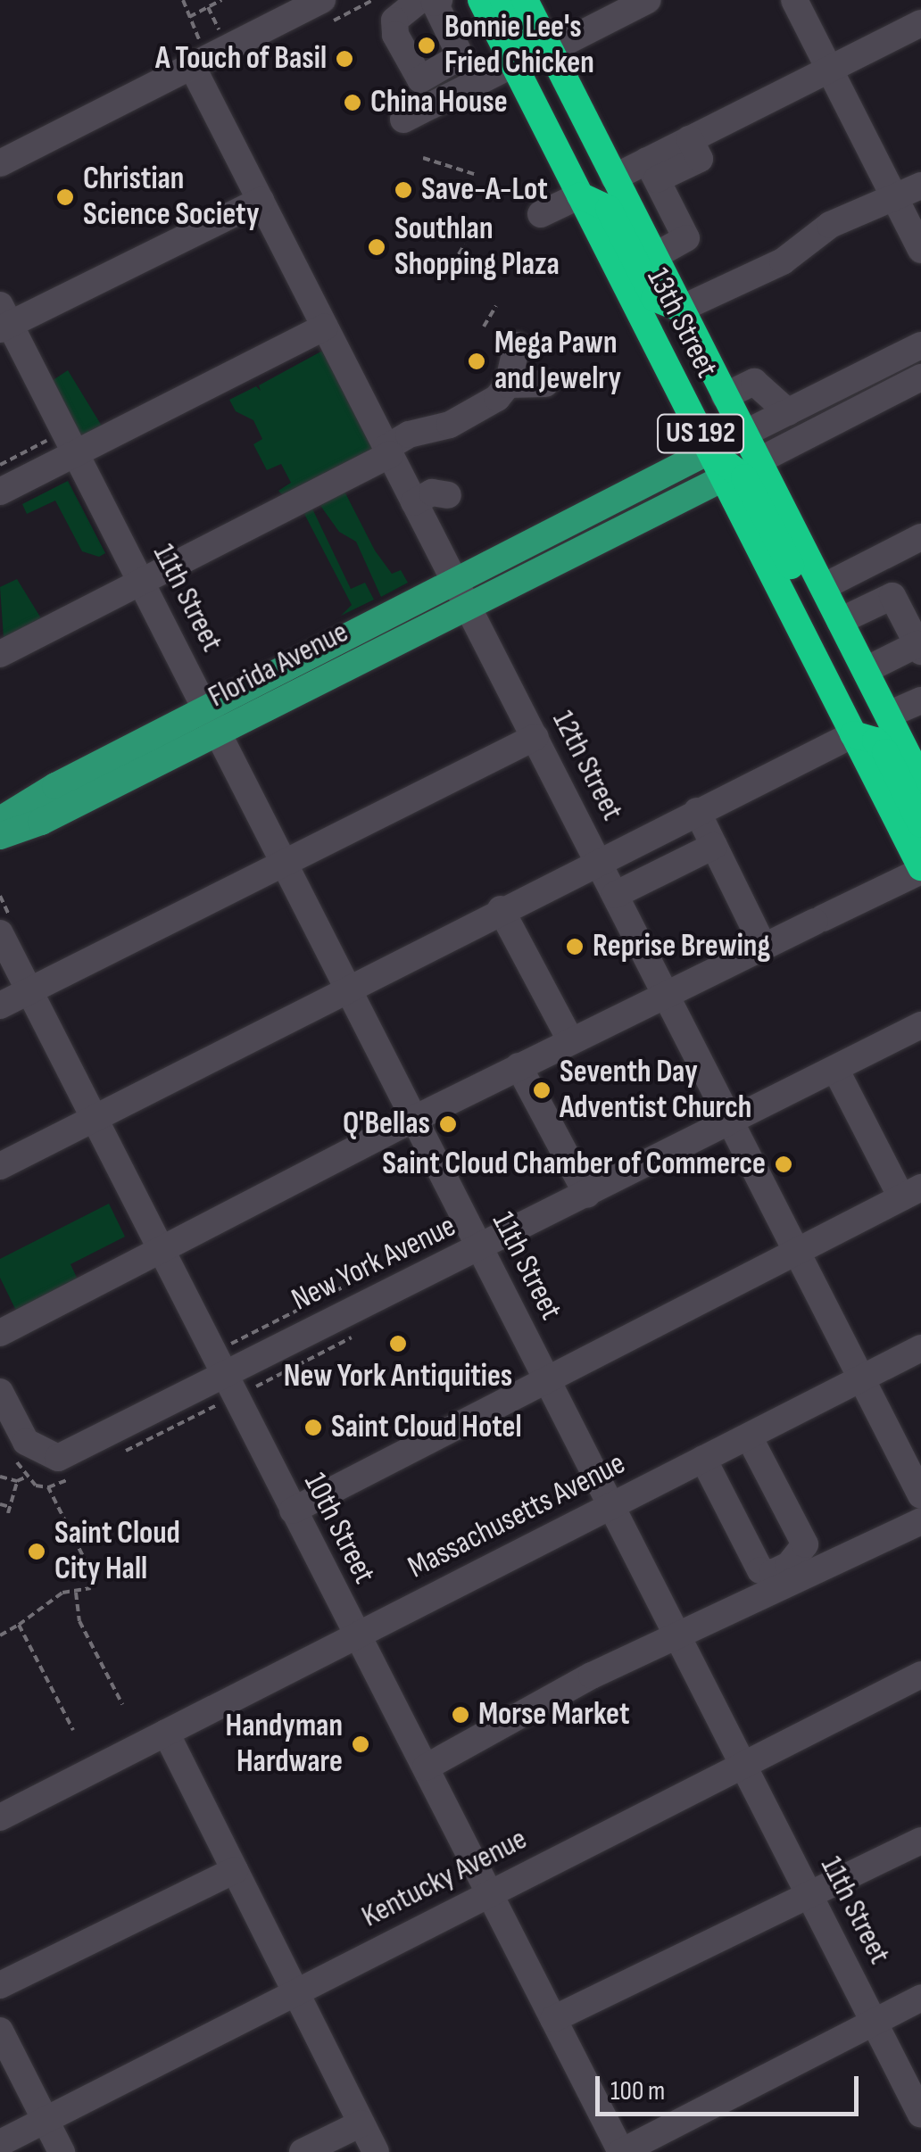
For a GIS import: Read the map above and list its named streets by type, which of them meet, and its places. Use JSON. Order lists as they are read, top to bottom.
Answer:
{
  "streets": {
    "highway": ["13th Street", "US 192"],
    "main road": ["Florida Avenue"],
    "street": [
      "11th Street",
      "12th Street",
      "New York Avenue",
      "Massachusetts Avenue",
      "10th Street",
      "Kentucky Avenue"
    ]
  },
  "crossings": [
    ["13th Street", "Florida Avenue"],
    ["11th Street", "Florida Avenue"],
    ["11th Street", "New York Avenue"],
    ["11th Street", "Massachusetts Avenue"],
    ["11th Street", "Kentucky Avenue"],
    ["Florida Avenue", "12th Street"],
    ["12th Street", "New York Avenue"],
    ["12th Street", "Massachusetts Avenue"],
    ["New York Avenue", "10th Street"],
    ["Massachusetts Avenue", "10th Street"],
    ["10th Street", "Kentucky Avenue"]
  ],
  "places": [
    "Bonnie Lee's Fried Chicken",
    "A Touch of Basil",
    "China House",
    "Save-A-Lot",
    "Christian Science Society",
    "Southlan Shopping Plaza",
    "Mega Pawn and Jewelry",
    "Reprise Brewing",
    "Seventh Day Adventist Church",
    "Q'Bellas",
    "Saint Cloud Chamber of Commerce",
    "New York Antiquities",
    "Saint Cloud Hotel",
    "Saint Cloud City Hall",
    "Morse Market",
    "Handyman Hardware"
  ],
  "scale_bar": "100 m"
}
